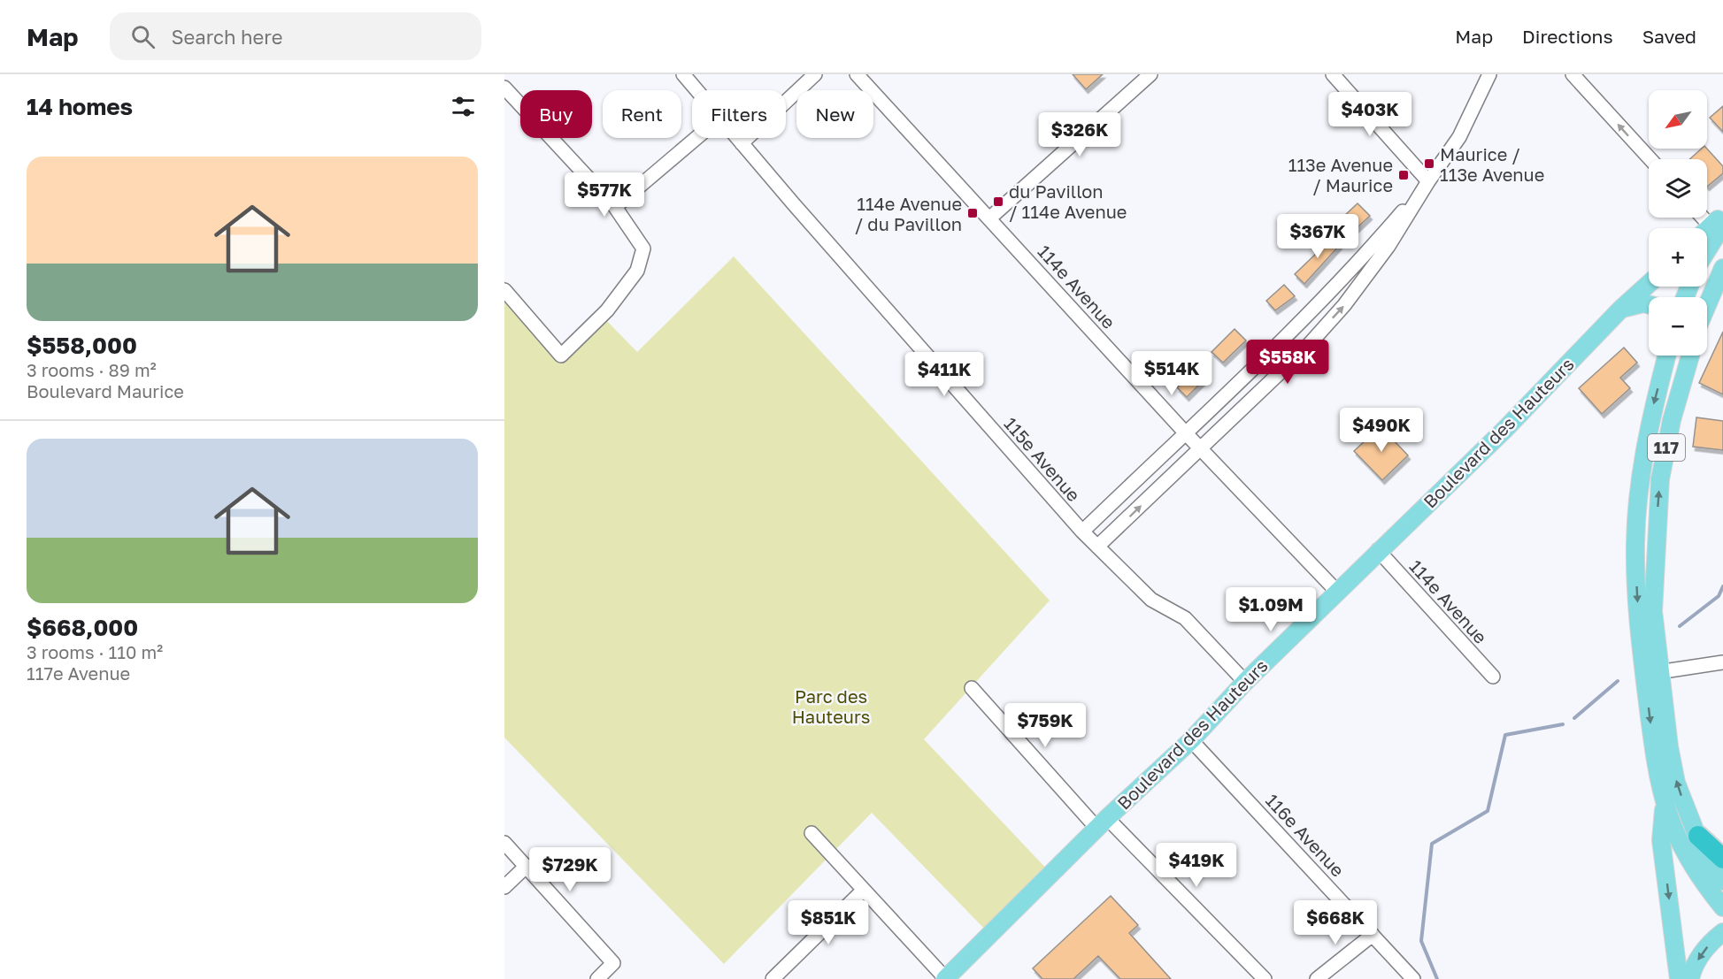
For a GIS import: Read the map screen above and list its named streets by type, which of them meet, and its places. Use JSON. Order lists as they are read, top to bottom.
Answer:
{
  "streets": {
    "main road": ["Boulevard des Hauteurs", "117"],
    "street": ["114e Avenue", "115e Avenue", "116e Avenue"]
  },
  "crossings": [
    ["114e Avenue", "Boulevard des Hauteurs"],
    ["Boulevard des Hauteurs", "115e Avenue"],
    ["Boulevard des Hauteurs", "116e Avenue"]
  ],
  "parks": ["Parc des Hauteurs"],
  "places": {
    "transit": [
      "Maurice / 113e Avenue",
      "113e Avenue / Maurice",
      "du Pavillon / 114e Avenue",
      "114e Avenue / du Pavillon"
    ]
  },
  "north": "bottom left",
  "page": {
    "header": "Map",
    "search": "Search here",
    "nav": ["Map", "Directions", "Saved"],
    "heading": "14 homes",
    "map_buttons": ["+", "−"],
    "chip": [
      "Buy",
      "Rent",
      "Filters",
      "New"
    ],
    "price": [
      "$403K",
      "$326K",
      "$577K",
      "$367K",
      "$558K",
      "$514K",
      "$411K",
      "$490K",
      "$1.09M",
      "$759K",
      "$419K",
      "$729K",
      "$851K",
      "$668K"
    ],
    "list": [
      {
        "name": "$558,000",
        "note": "3 rooms · 89 m² · Boulevard Maurice"
      },
      {
        "name": "$668,000",
        "note": "3 rooms · 110 m² · 117e Avenue"
      }
    ]
  }
}
